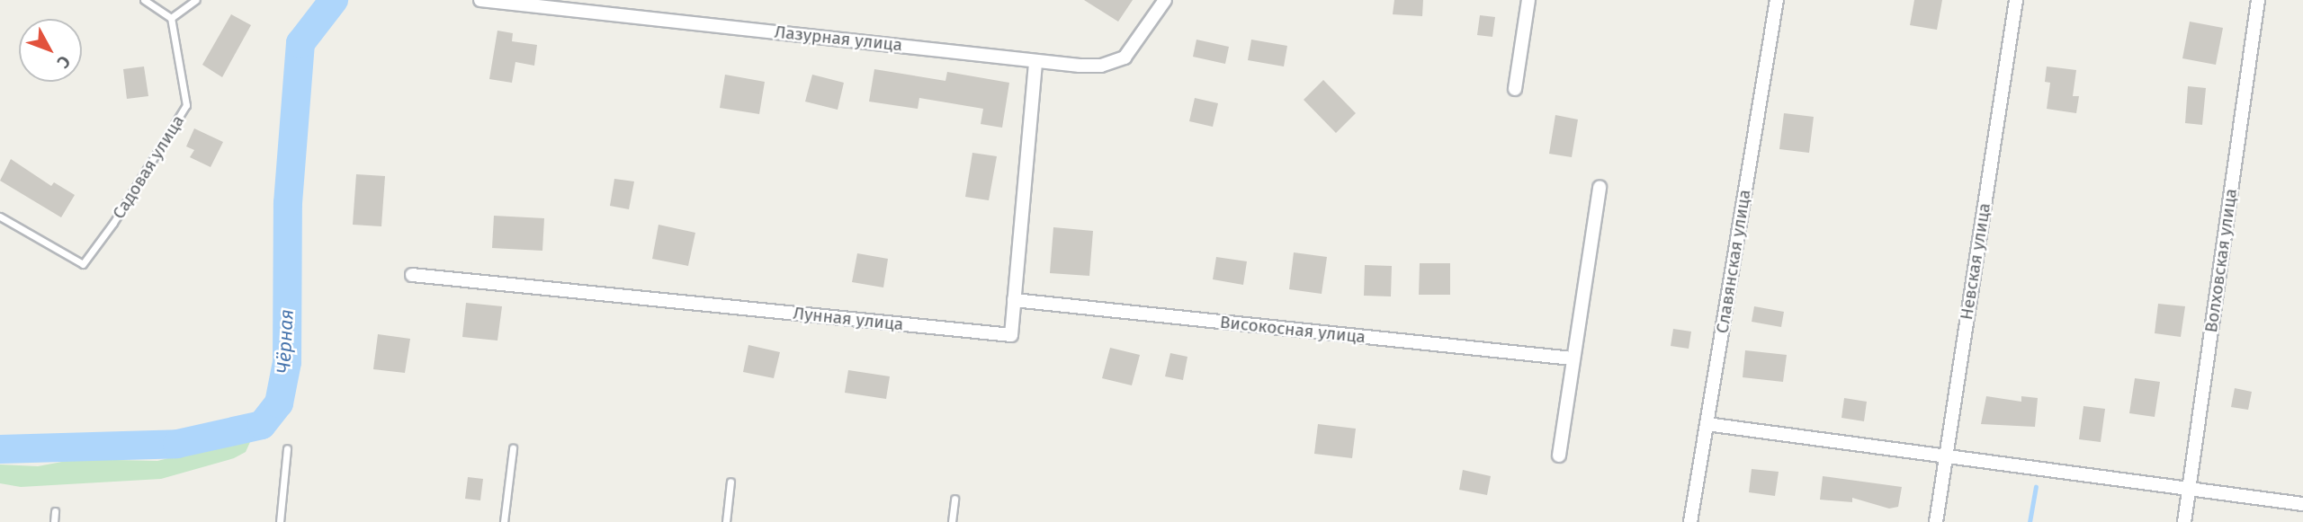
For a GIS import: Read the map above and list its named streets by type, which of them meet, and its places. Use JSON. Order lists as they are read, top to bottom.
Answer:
{
  "streets": {
    "street": [
      "Лазурная улица",
      "Волховская улица",
      "Славянская улица",
      "Невская улица",
      "Лунная улица",
      "Високосная улица"
    ],
    "lane": ["Садовая улица"]
  },
  "crossings": [
    ["Лазурная улица", "Лунная улица"],
    ["Лунная улица", "Високосная улица"]
  ],
  "water": ["Чёрная"],
  "north": "bottom right"
}
